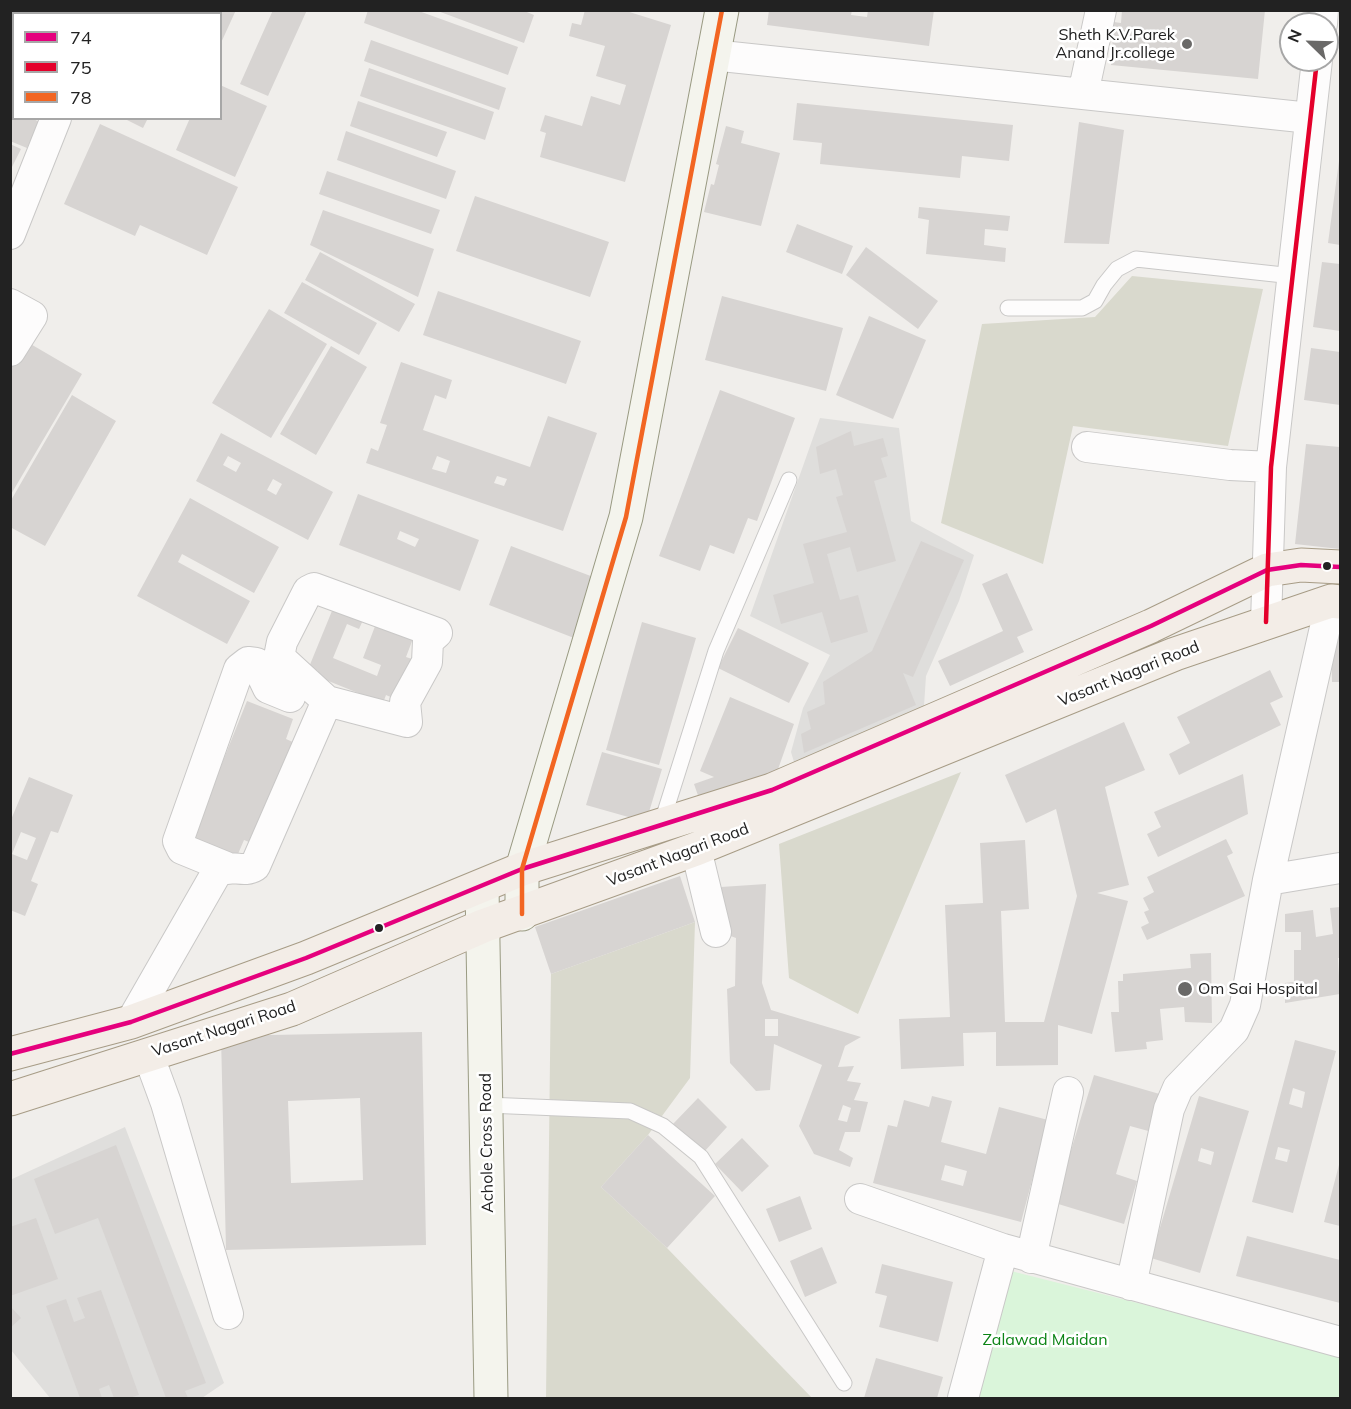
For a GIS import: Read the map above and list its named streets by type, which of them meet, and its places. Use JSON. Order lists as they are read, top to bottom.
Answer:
{
  "streets": {
    "main road": ["Vasant Nagari Road"],
    "street": ["Achole Cross Road"]
  },
  "crossings": [
    ["Vasant Nagari Road", "Achole Cross Road"]
  ],
  "parks": ["Zalawad Maidan"],
  "places": ["Sheth K.V.Parek Anand Jr.college", "Om Sai Hospital"],
  "lines": ["transit line 78", "transit line 75", "transit line 74"],
  "legend": ["74", "75", "78"],
  "north": "top left"
}
